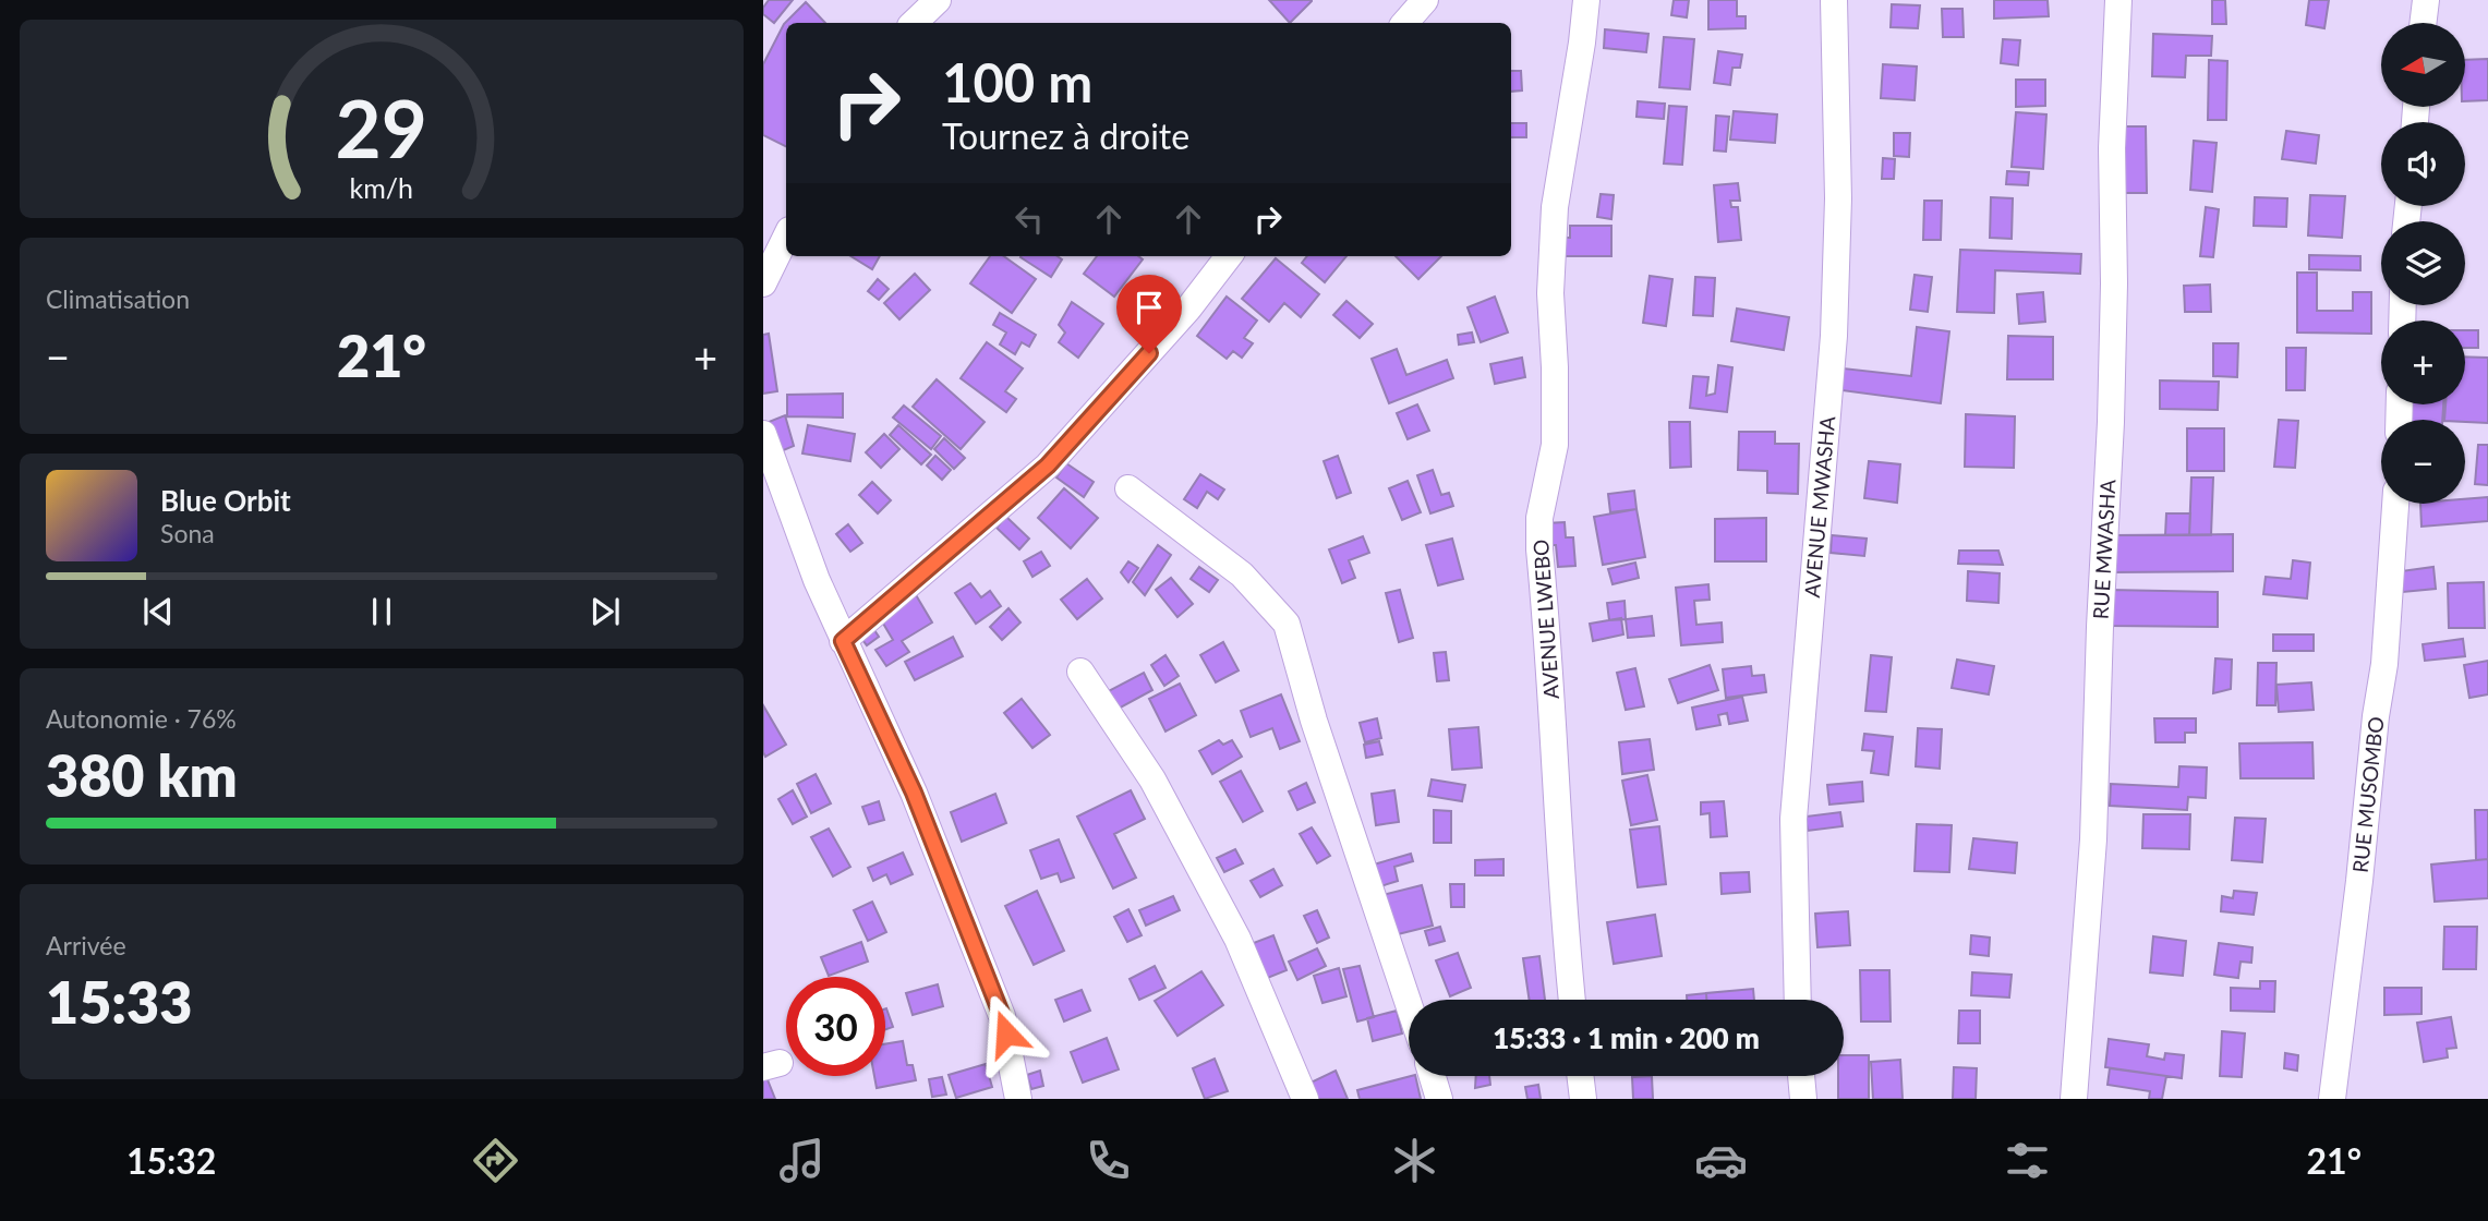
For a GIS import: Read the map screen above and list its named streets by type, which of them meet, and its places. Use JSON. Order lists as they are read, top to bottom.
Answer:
{
  "streets": {
    "street": [
      "AVENUE MWASHA",
      "RUE MWASHA",
      "AVENUE LWEBO",
      "RUE MUSOMBO"
    ]
  },
  "north": "left",
  "page": {
    "map_buttons": ["+", "−"],
    "turn": ["100 m", "Tournez à droite"],
    "tile": [
      "Climatisation",
      ["Autonomie · 76%", "380 km"],
      ["Arrivée", "15:33"]
    ],
    "heat": ["−", "21°", "+"],
    "song": ["Blue Orbit", "Sona"],
    "limit": "30",
    "trip": "15:33 · 1 min · 200 m",
    "tabs": ["15:32", "21°"],
    "gauge": ["29", "km/h"]
  }
}
